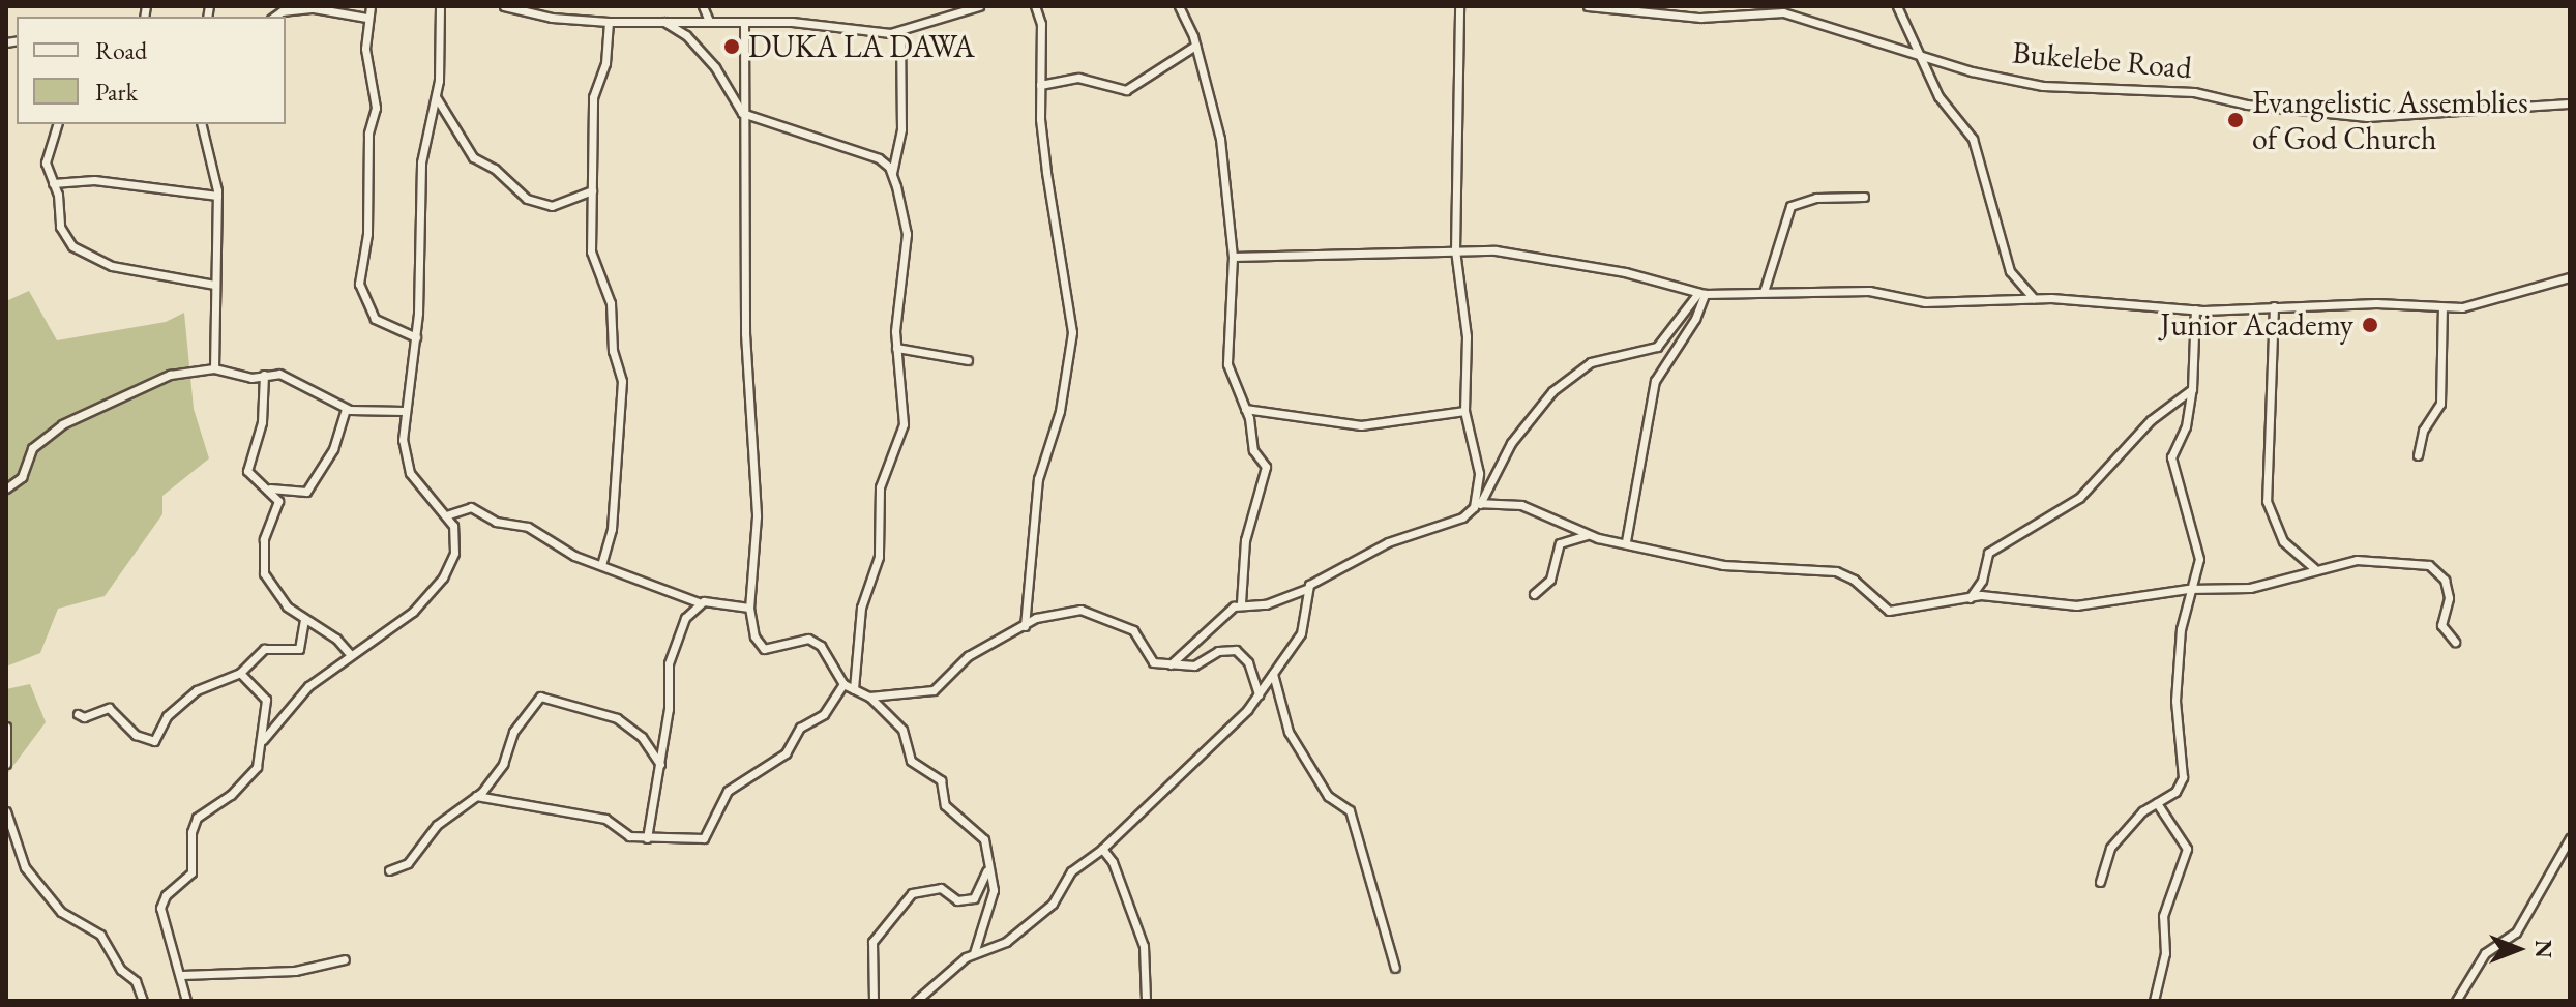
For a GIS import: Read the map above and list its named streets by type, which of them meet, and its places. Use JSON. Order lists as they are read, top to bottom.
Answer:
{
  "streets": {
    "street": ["Bukelebe Road"]
  },
  "places": ["DUKA LA DAWA", "Evangelistic Assemblies of God Church", "Junior Academy"],
  "legend": ["Road", "Park"],
  "north": "right"
}
